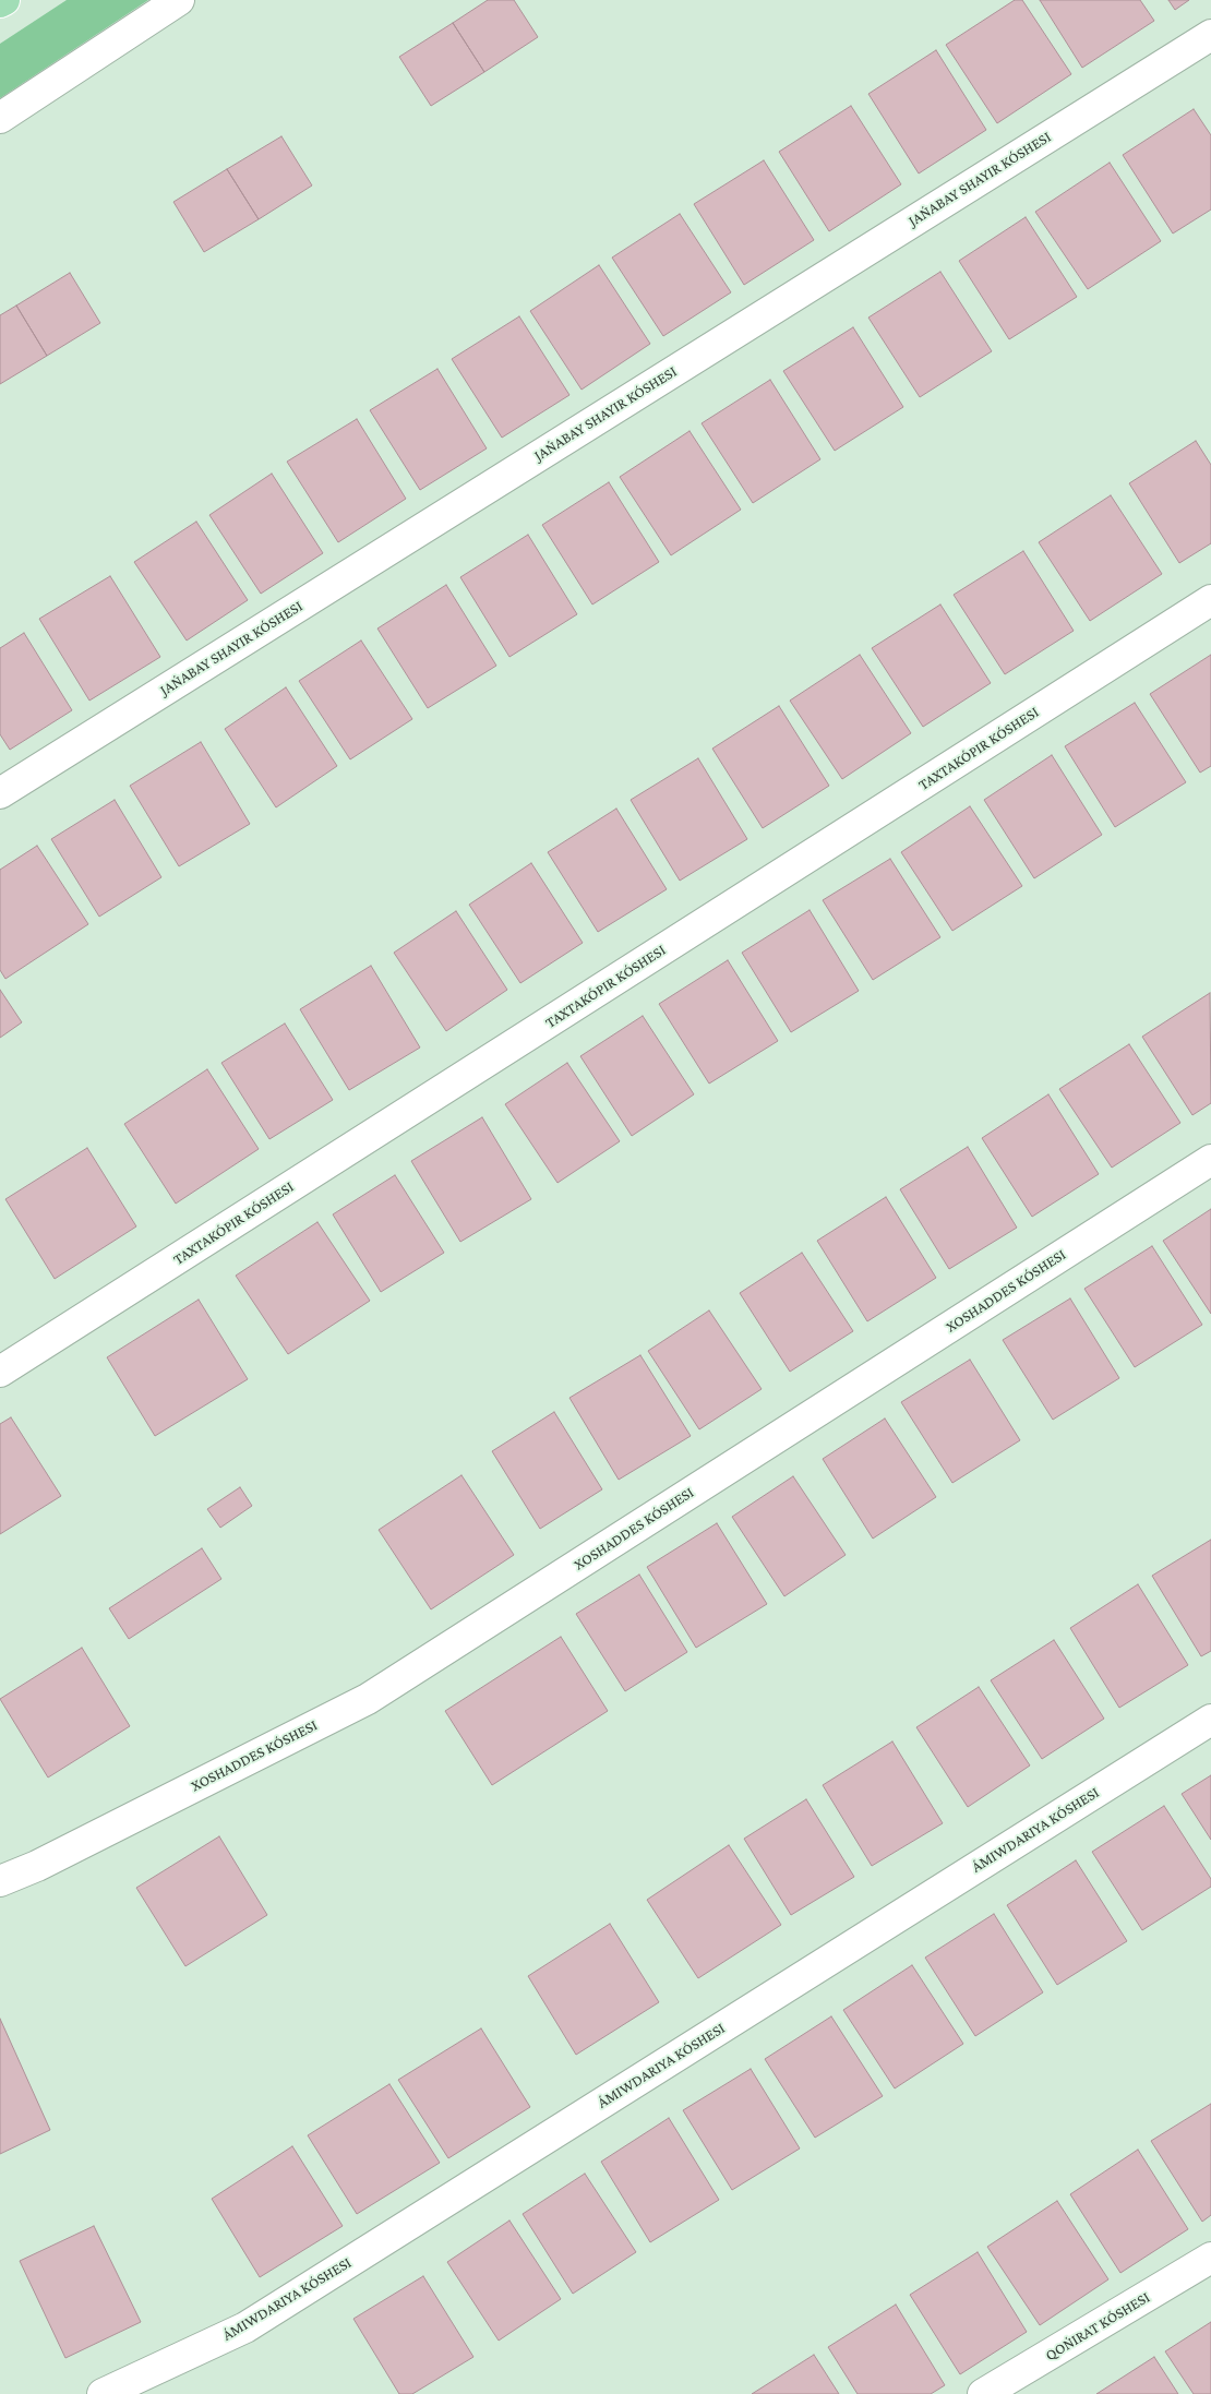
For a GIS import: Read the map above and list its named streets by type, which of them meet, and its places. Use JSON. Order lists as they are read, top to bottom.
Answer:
{
  "streets": {
    "street": ["TAXTAKÓPIR KÓSHESI", "XOSHADDES KÓSHESI"]
  }
}
